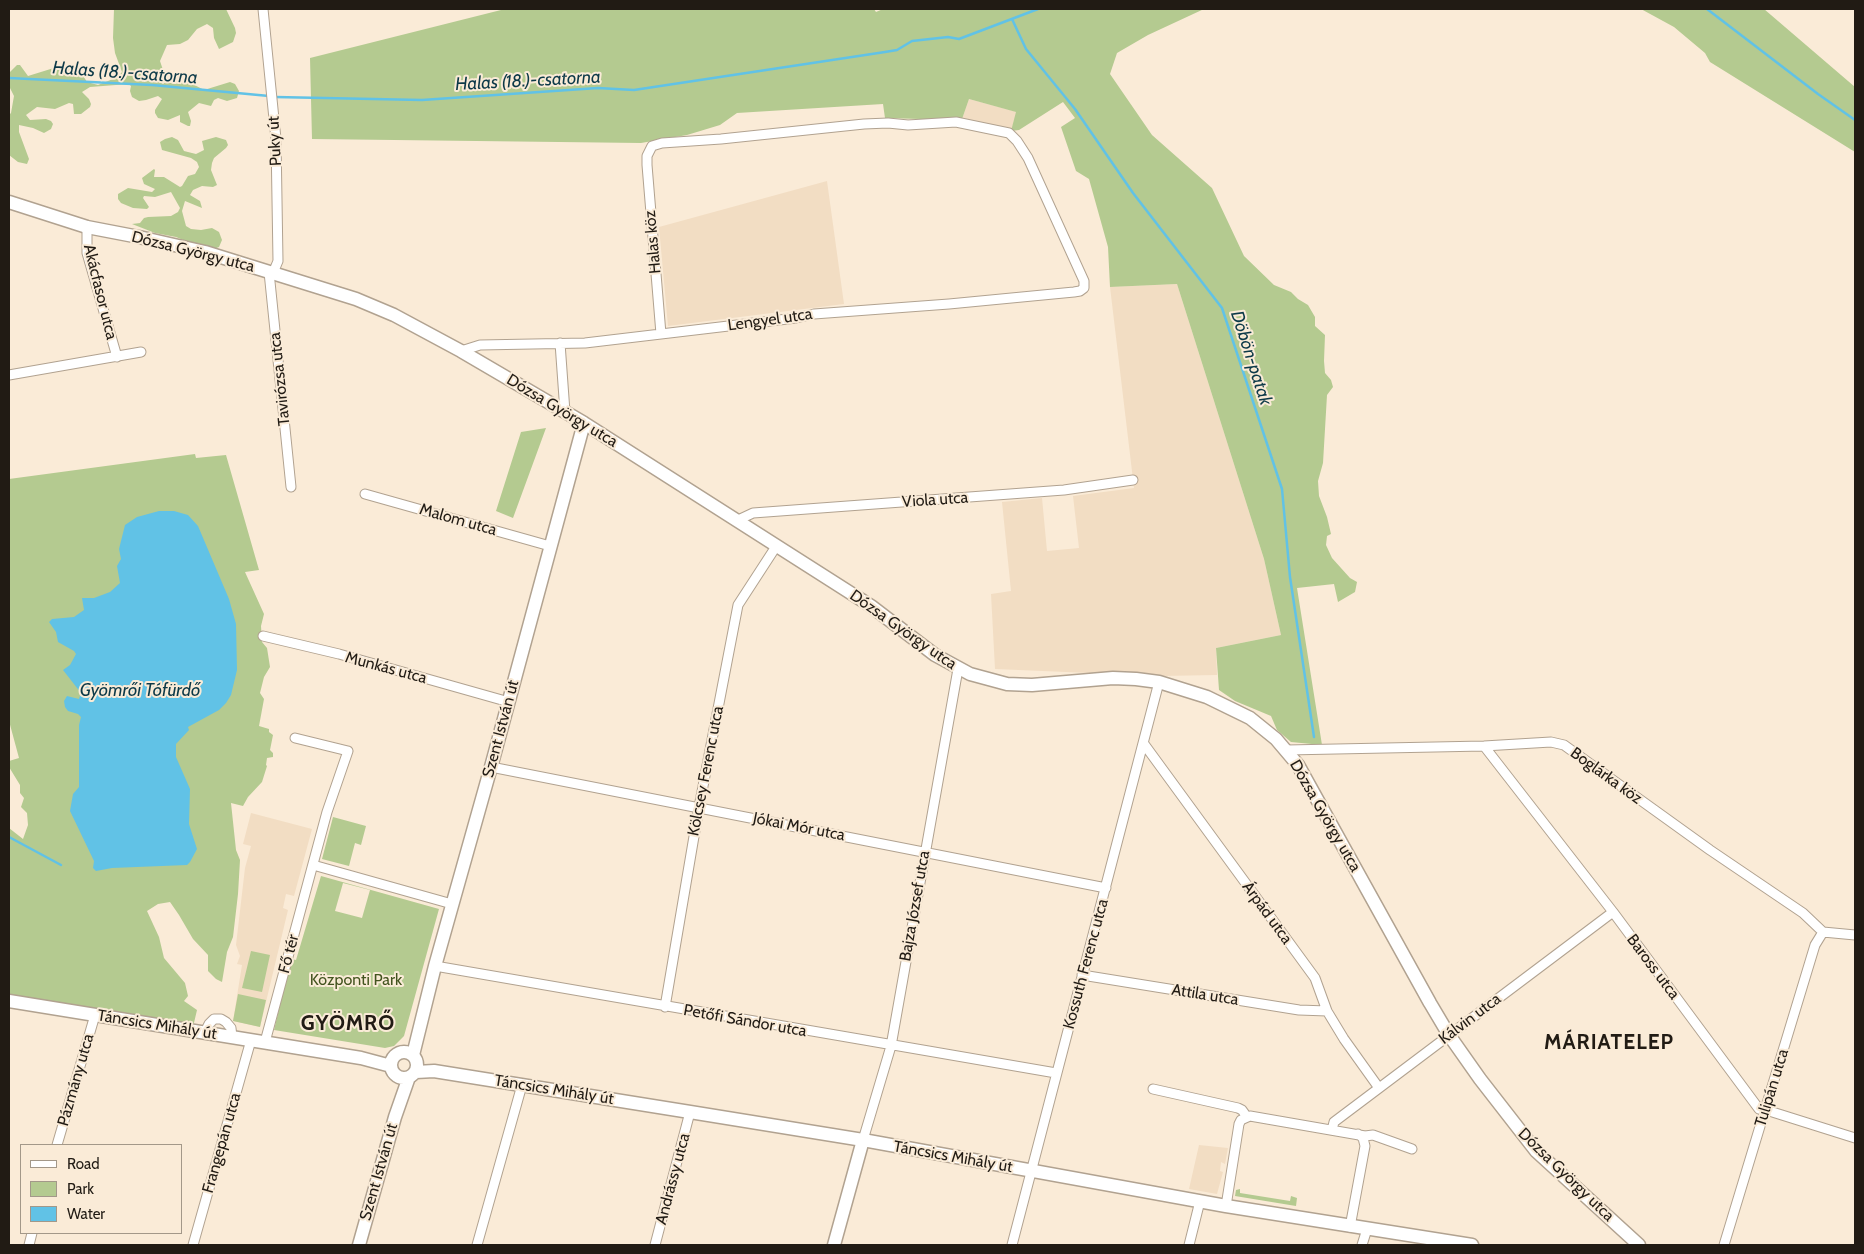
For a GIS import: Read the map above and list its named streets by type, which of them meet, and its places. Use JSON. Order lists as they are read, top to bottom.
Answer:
{
  "streets": {
    "street": [
      "Puky út",
      "Halas köz",
      "Dózsa György utca",
      "Akácfasor utca",
      "Lengyel utca",
      "Tavirózsa utca",
      "Viola utca",
      "Malom utca",
      "Munkás utca",
      "Szent István út",
      "Kölcsey Ferenc utca",
      "Boglárka köz",
      "Jókai Mór utca",
      "Bajza József utca",
      "Árpád utca",
      "Fő tér",
      "Kossuth Ferenc utca",
      "Baross utca",
      "Attila utca",
      "Kálvin utca",
      "Petőfi Sándor utca",
      "Táncsics Mihály út",
      "Pázmány utca",
      "Tulipán utca",
      "Frangepán utca",
      "Andrássy utca"
    ]
  },
  "crossings": [
    ["Puky út", "Dózsa György utca"],
    ["Puky út", "Tavirózsa utca"],
    ["Halas köz", "Lengyel utca"],
    ["Dózsa György utca", "Akácfasor utca"],
    ["Dózsa György utca", "Lengyel utca"],
    ["Dózsa György utca", "Tavirózsa utca"],
    ["Dózsa György utca", "Viola utca"],
    ["Dózsa György utca", "Szent István út"],
    ["Dózsa György utca", "Kölcsey Ferenc utca"],
    ["Dózsa György utca", "Boglárka köz"],
    ["Dózsa György utca", "Bajza József utca"],
    ["Dózsa György utca", "Kossuth Ferenc utca"],
    ["Dózsa György utca", "Kálvin utca"],
    ["Malom utca", "Szent István út"],
    ["Munkás utca", "Szent István út"],
    ["Szent István út", "Jókai Mór utca"],
    ["Szent István út", "Petőfi Sándor utca"],
    ["Szent István út", "Táncsics Mihály út"],
    ["Kölcsey Ferenc utca", "Jókai Mór utca"],
    ["Kölcsey Ferenc utca", "Petőfi Sándor utca"],
    ["Boglárka köz", "Baross utca"],
    ["Boglárka köz", "Tulipán utca"],
    ["Jókai Mór utca", "Bajza József utca"],
    ["Jókai Mór utca", "Kossuth Ferenc utca"],
    ["Bajza József utca", "Petőfi Sándor utca"],
    ["Bajza József utca", "Táncsics Mihály út"],
    ["Árpád utca", "Kossuth Ferenc utca"],
    ["Árpád utca", "Attila utca"],
    ["Árpád utca", "Kálvin utca"],
    ["Fő tér", "Táncsics Mihály út"],
    ["Kossuth Ferenc utca", "Attila utca"],
    ["Kossuth Ferenc utca", "Petőfi Sándor utca"],
    ["Kossuth Ferenc utca", "Táncsics Mihály út"],
    ["Baross utca", "Kálvin utca"],
    ["Baross utca", "Tulipán utca"],
    ["Táncsics Mihály út", "Pázmány utca"],
    ["Táncsics Mihály út", "Frangepán utca"],
    ["Táncsics Mihály út", "Andrássy utca"]
  ],
  "districts": ["GYÖMRŐ", "MÁRIATELEP"],
  "water": ["Halas (18.)-csatorna", "Döbön-patak", "Gyömrői Tófürdő"],
  "parks": ["Központi Park"],
  "legend": ["Road", "Park", "Water"]
}
